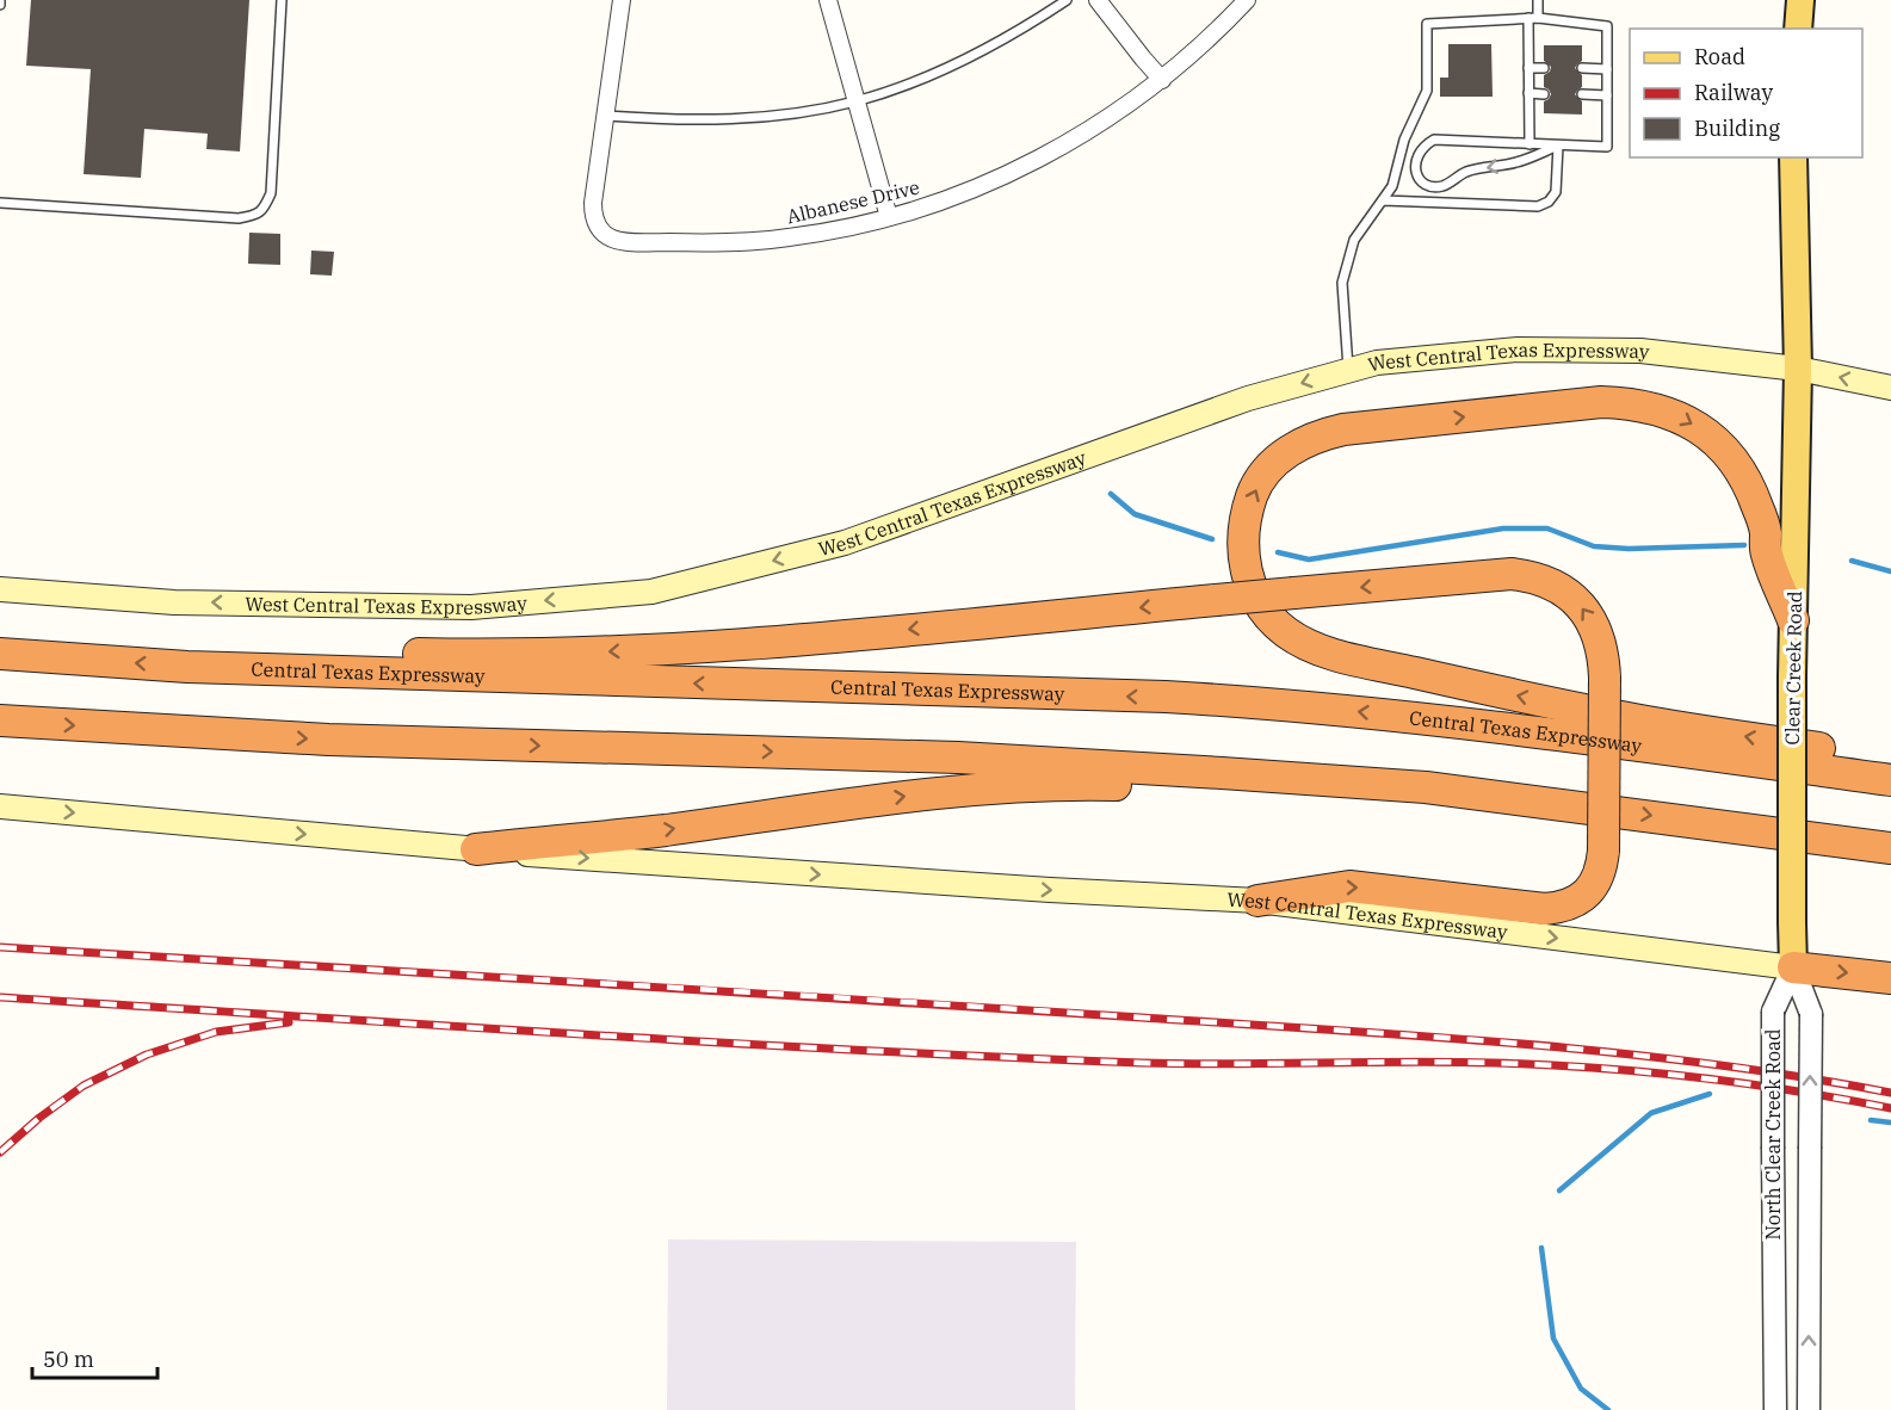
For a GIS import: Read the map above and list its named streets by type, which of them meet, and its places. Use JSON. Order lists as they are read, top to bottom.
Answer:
{
  "streets": {
    "highway": ["Central Texas Expressway"],
    "main road": ["West Central Texas Expressway", "Clear Creek Road"],
    "street": ["Albanese Drive", "North Clear Creek Road"]
  },
  "crossings": [
    ["West Central Texas Expressway", "Clear Creek Road"],
    ["West Central Texas Expressway", "North Clear Creek Road"],
    ["Clear Creek Road", "North Clear Creek Road"]
  ],
  "legend": ["Road", "Railway", "Building"],
  "scale_bar": "50 m"
}
